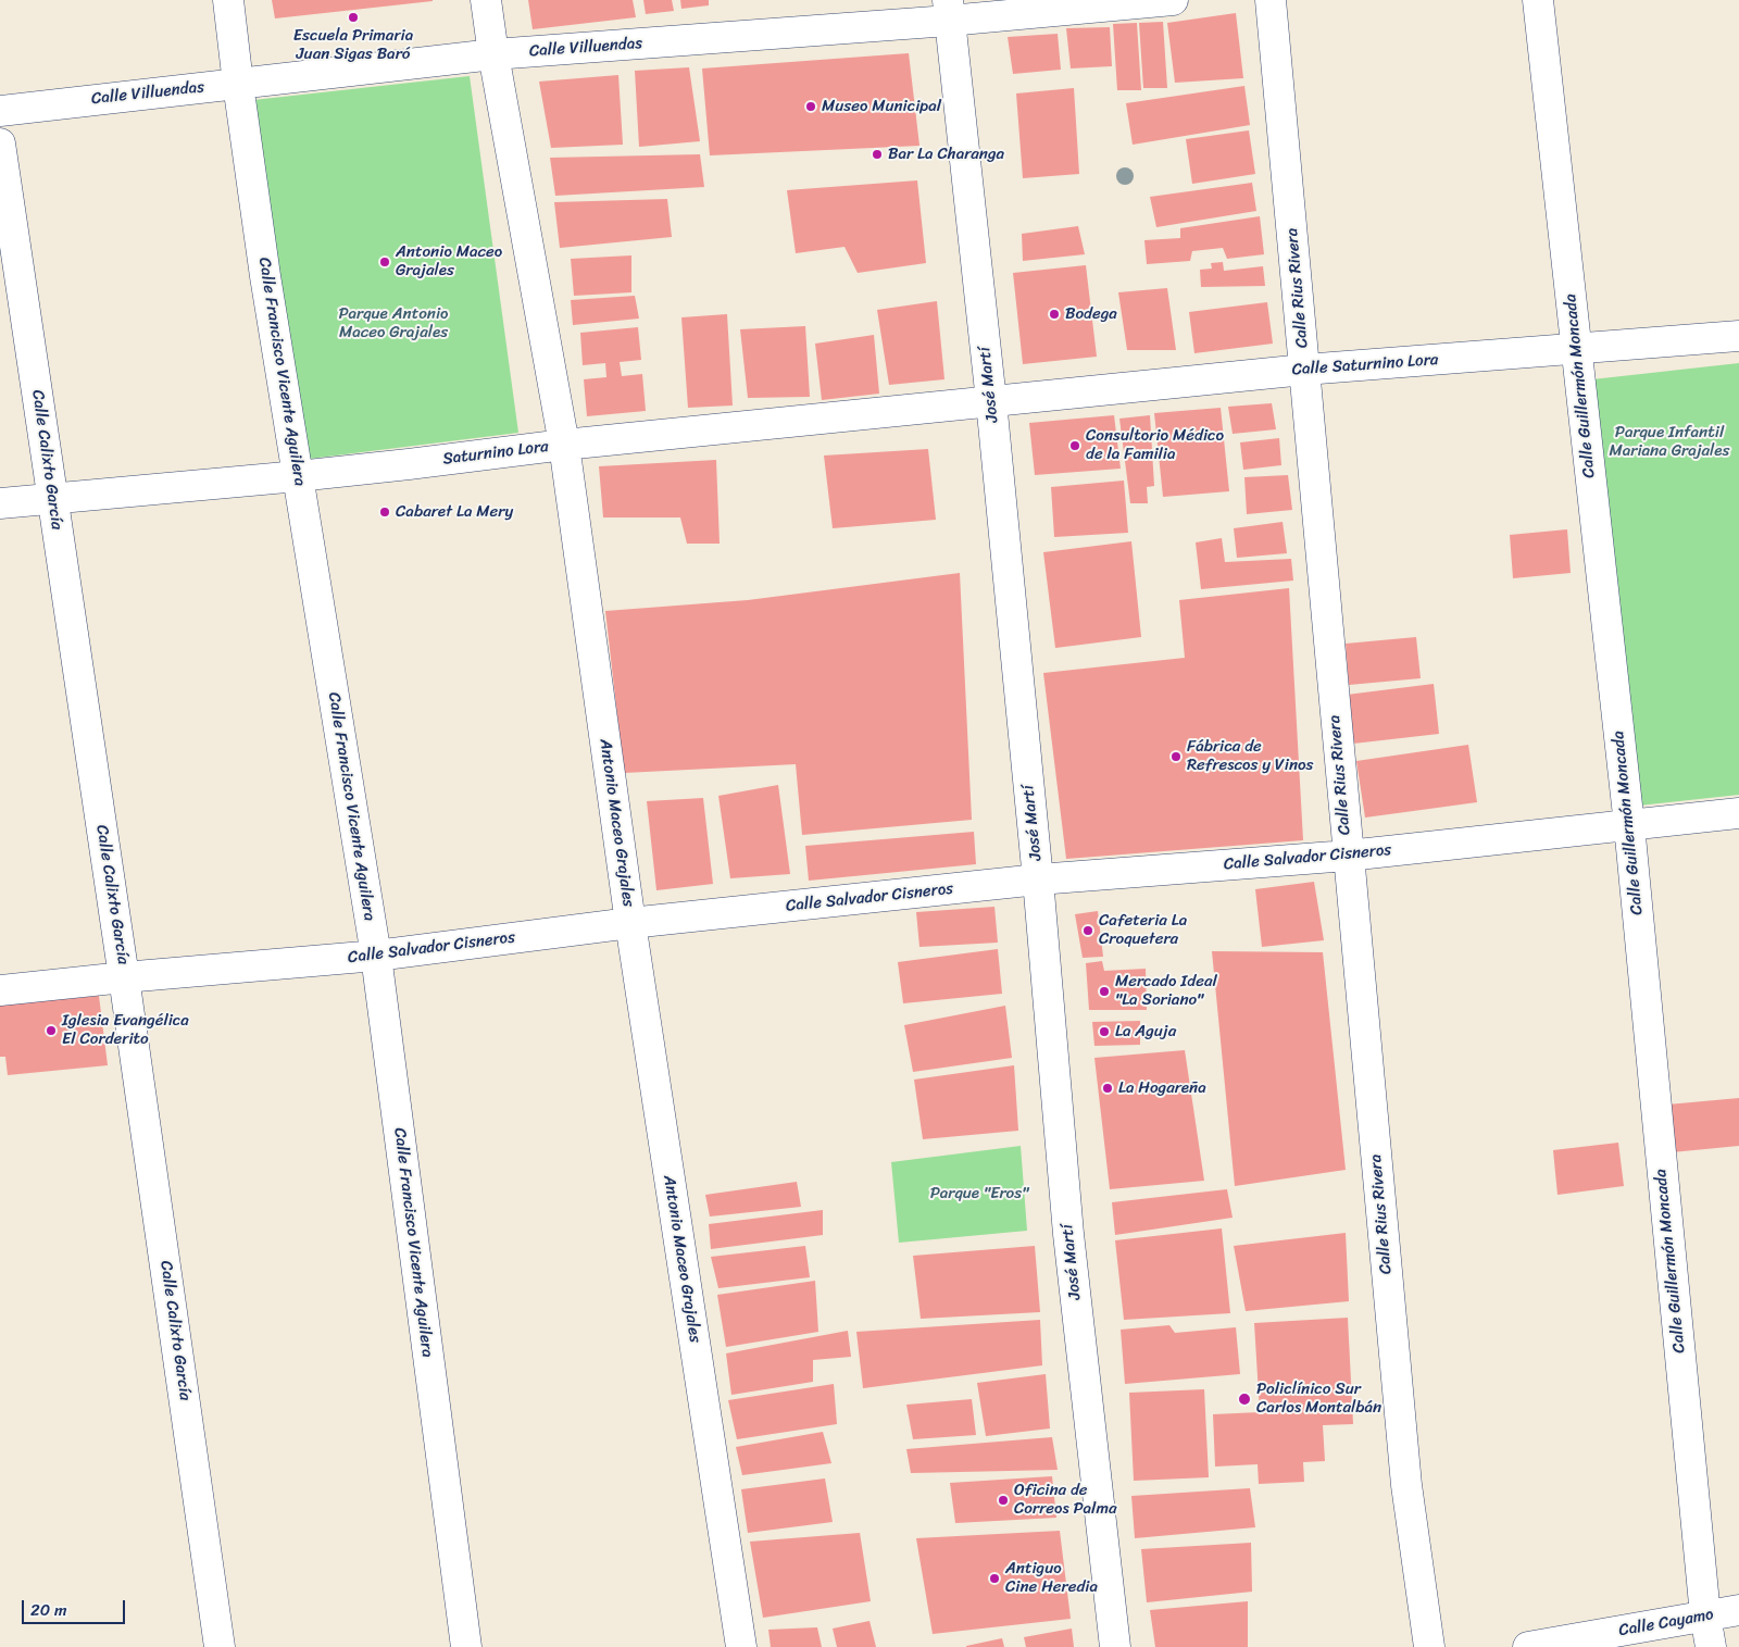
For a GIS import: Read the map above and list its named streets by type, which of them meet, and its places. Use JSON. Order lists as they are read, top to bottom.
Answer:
{
  "streets": {
    "street": [
      "Calle Villuendas",
      "Calle Rius Rivera",
      "Calle Saturnino Lora",
      "Calle Francisco Vicente Aguilera",
      "José Martí",
      "Calle Guillermón Moncada",
      "Saturnino Lora",
      "Calle Calixto García",
      "Antonio Maceo Grajales",
      "Calle Salvador Cisneros",
      "Calle Cayamo"
    ]
  },
  "crossings": [
    ["Calle Villuendas", "Calle Francisco Vicente Aguilera"],
    ["Calle Villuendas", "José Martí"],
    ["Calle Villuendas", "Antonio Maceo Grajales"],
    ["Calle Rius Rivera", "Calle Saturnino Lora"],
    ["Calle Rius Rivera", "Calle Salvador Cisneros"],
    ["Calle Saturnino Lora", "José Martí"],
    ["Calle Saturnino Lora", "Calle Guillermón Moncada"],
    ["Calle Saturnino Lora", "Saturnino Lora"],
    ["Calle Francisco Vicente Aguilera", "Saturnino Lora"],
    ["Calle Francisco Vicente Aguilera", "Calle Salvador Cisneros"],
    ["José Martí", "Saturnino Lora"],
    ["José Martí", "Calle Salvador Cisneros"],
    ["Calle Guillermón Moncada", "Calle Salvador Cisneros"],
    ["Calle Guillermón Moncada", "Calle Cayamo"],
    ["Saturnino Lora", "Calle Calixto García"],
    ["Saturnino Lora", "Antonio Maceo Grajales"],
    ["Calle Calixto García", "Calle Salvador Cisneros"],
    ["Antonio Maceo Grajales", "Calle Salvador Cisneros"]
  ],
  "parks": ["Parque Antonio Maceo Grajales", "Parque Infantil Mariana Grajales", "Parque \"Eros\""],
  "places": [
    "Escuela Primaria Juan Sigas Baró",
    "Museo Municipal",
    "Bar La Charanga",
    "Antonio Maceo Grajales",
    "Bodega",
    "Consultorio Médico de la Familia",
    "Cabaret La Mery",
    "Fábrica de Refrescos y Vinos",
    "Cafeteria La Croquetera",
    "Mercado Ideal \"La Soriano\"",
    "Iglesia Evangélica El Corderito",
    "La Aguja",
    "La Hogareña",
    "Policlínico Sur Carlos Montalbán",
    "Oficina de Correos Palma",
    "Antiguo Cine Heredia"
  ],
  "scale_bar": "20 m"
}
